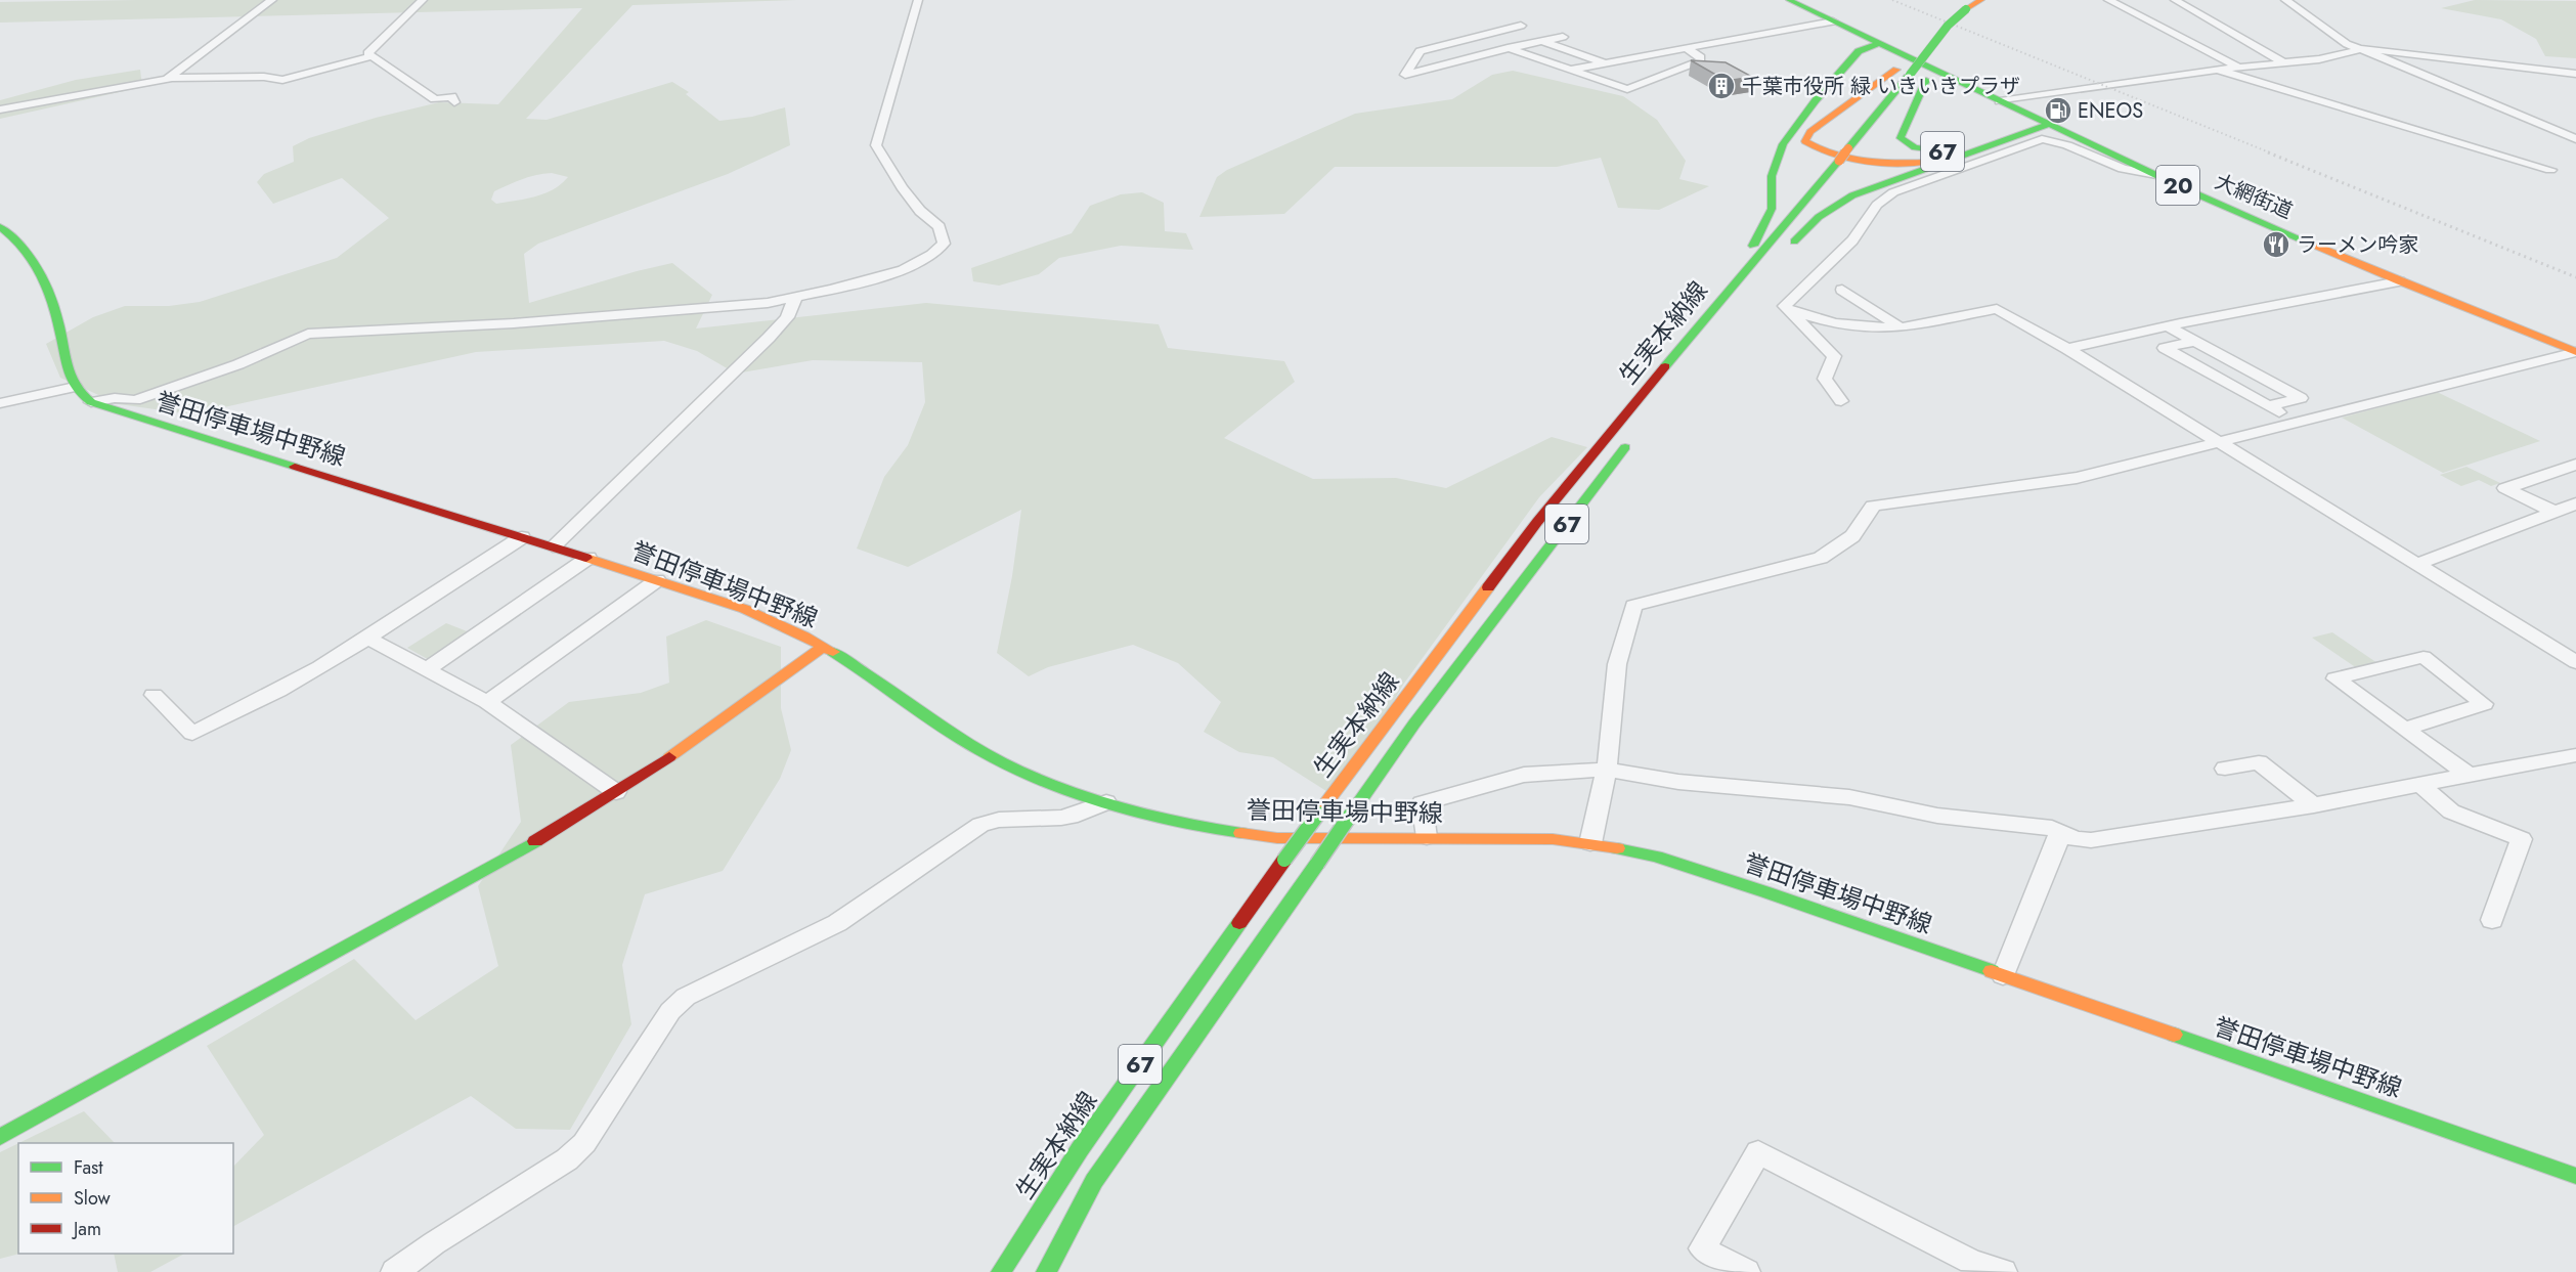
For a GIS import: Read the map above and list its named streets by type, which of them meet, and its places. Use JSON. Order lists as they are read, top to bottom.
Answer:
{
  "streets": {
    "main road": [
      "67",
      "20",
      "大網街道",
      "生実本納線",
      "誉田停車場中野線"
    ]
  },
  "crossings": [
    ["67", "大網街道"],
    ["67", "生実本納線"]
  ],
  "places": {
    "building": ["千葉市役所 緑 いきいきプラザ"],
    "fuel station": ["ENEOS"],
    "restaurant": ["ラーメン吟家"]
  },
  "legend": ["Fast", "Slow", "Jam"]
}
